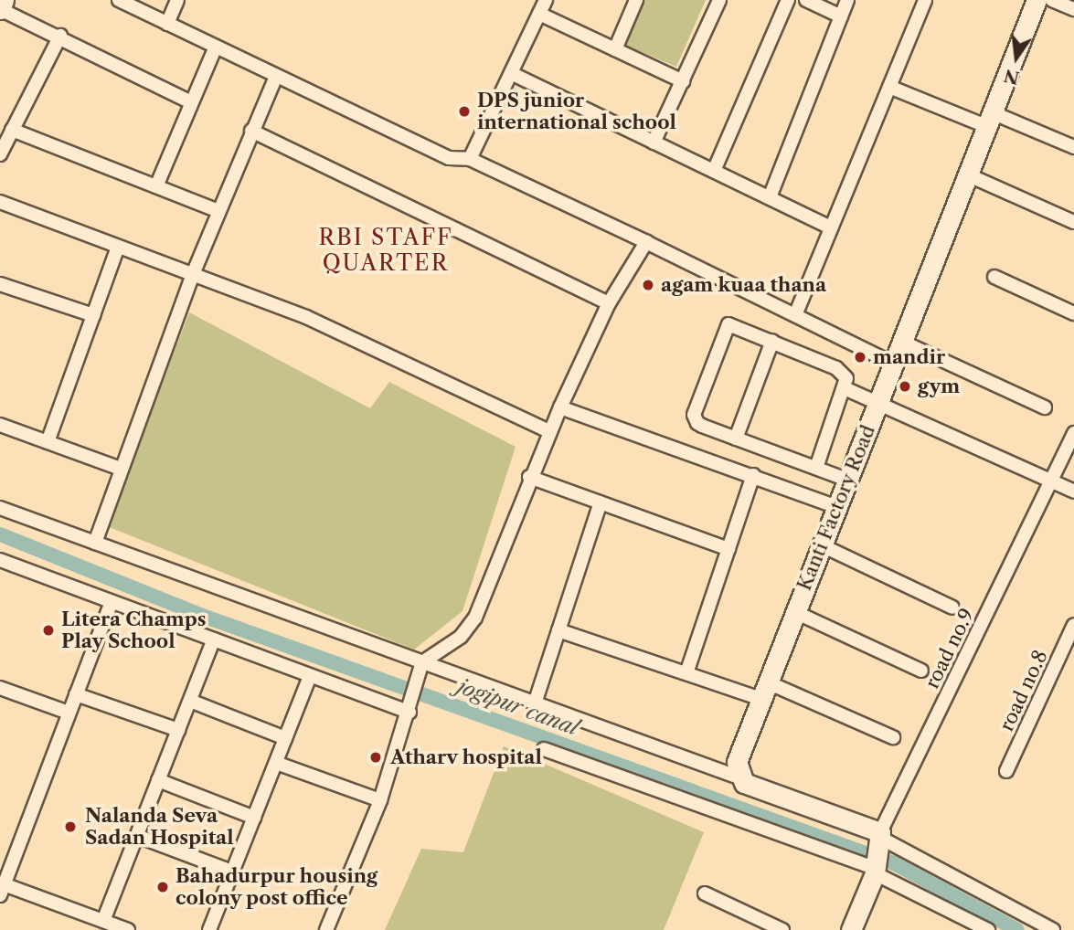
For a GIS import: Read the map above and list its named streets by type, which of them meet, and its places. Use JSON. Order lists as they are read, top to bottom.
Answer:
{
  "streets": {
    "street": ["Kanti Factory Road", "road no.9", "road no.8"]
  },
  "districts": ["RBI STAFF QUARTER"],
  "water": ["jogipur canal"],
  "places": [
    "DPS junior international school",
    "agam kuaa thana",
    "mandir",
    "gym",
    "Litera Champs Play School",
    "Atharv hospital",
    "Nalanda Seva Sadan Hospital",
    "Bahadurpur housing colony post office"
  ],
  "north": "bottom"
}
